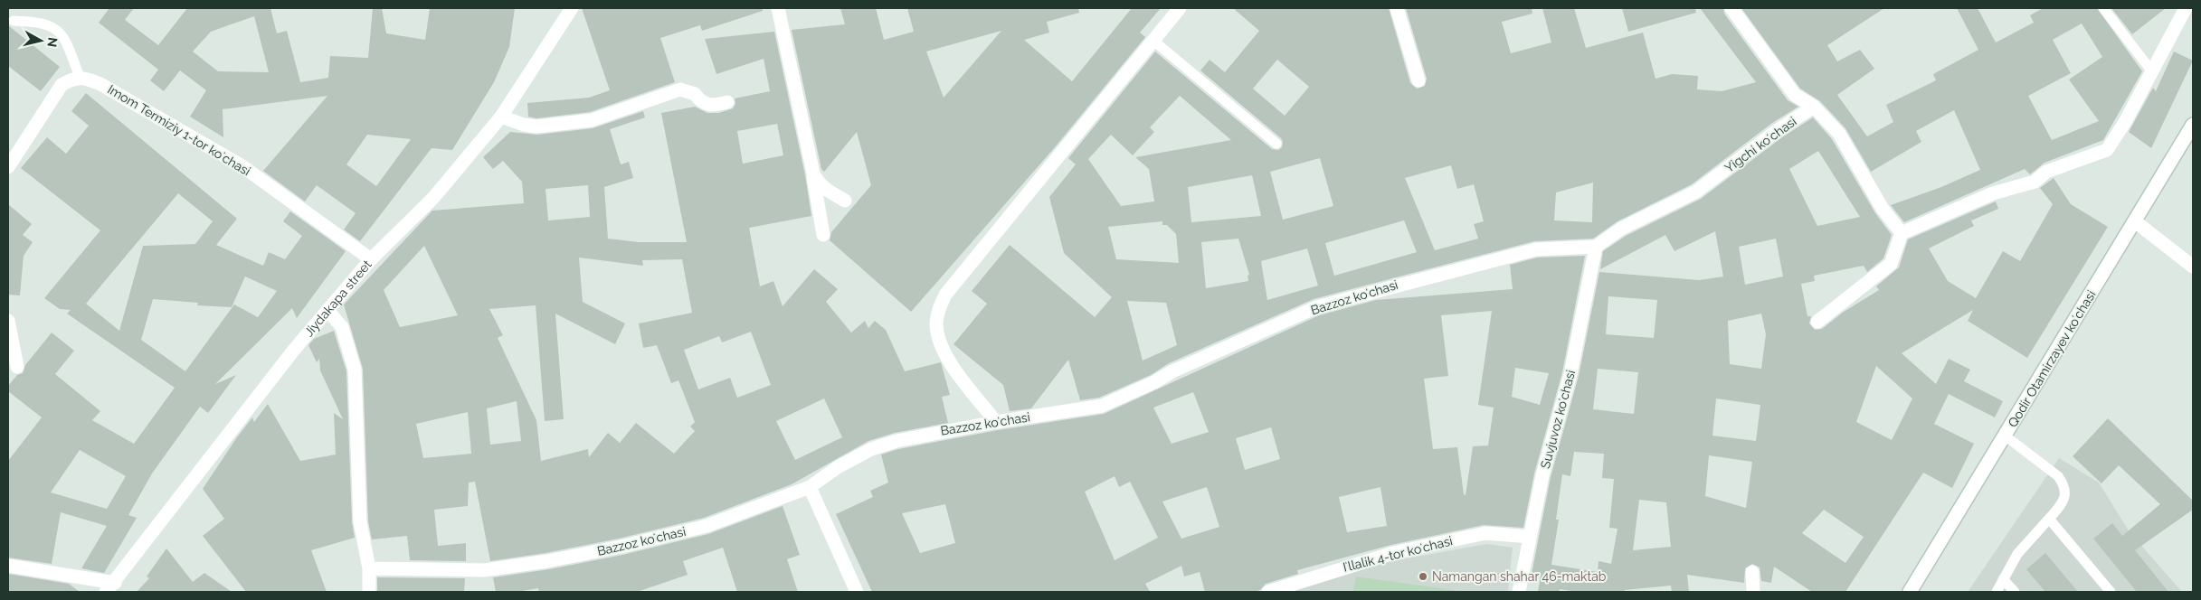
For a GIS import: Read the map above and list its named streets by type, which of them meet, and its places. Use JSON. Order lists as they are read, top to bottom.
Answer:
{
  "streets": {
    "street": [
      "Imom Termiziy 1-tor koʻchasi",
      "Yigchi koʻchasi",
      "Bazzoz koʻchasi",
      "Jiydakapa street",
      "Qodir Otamirzayev koʻchasi",
      "Suvjuvoz koʻchasi",
      "Iʻllalik 4-tor koʻchasi"
    ]
  },
  "crossings": [
    ["Imom Termiziy 1-tor koʻchasi", "Jiydakapa street"],
    ["Yigchi koʻchasi", "Bazzoz koʻchasi"],
    ["Yigchi koʻchasi", "Suvjuvoz koʻchasi"],
    ["Bazzoz koʻchasi", "Suvjuvoz koʻchasi"],
    ["Suvjuvoz koʻchasi", "Iʻllalik 4-tor koʻchasi"]
  ],
  "places": ["Namangan shahar 46-maktab"],
  "north": "right"
}
